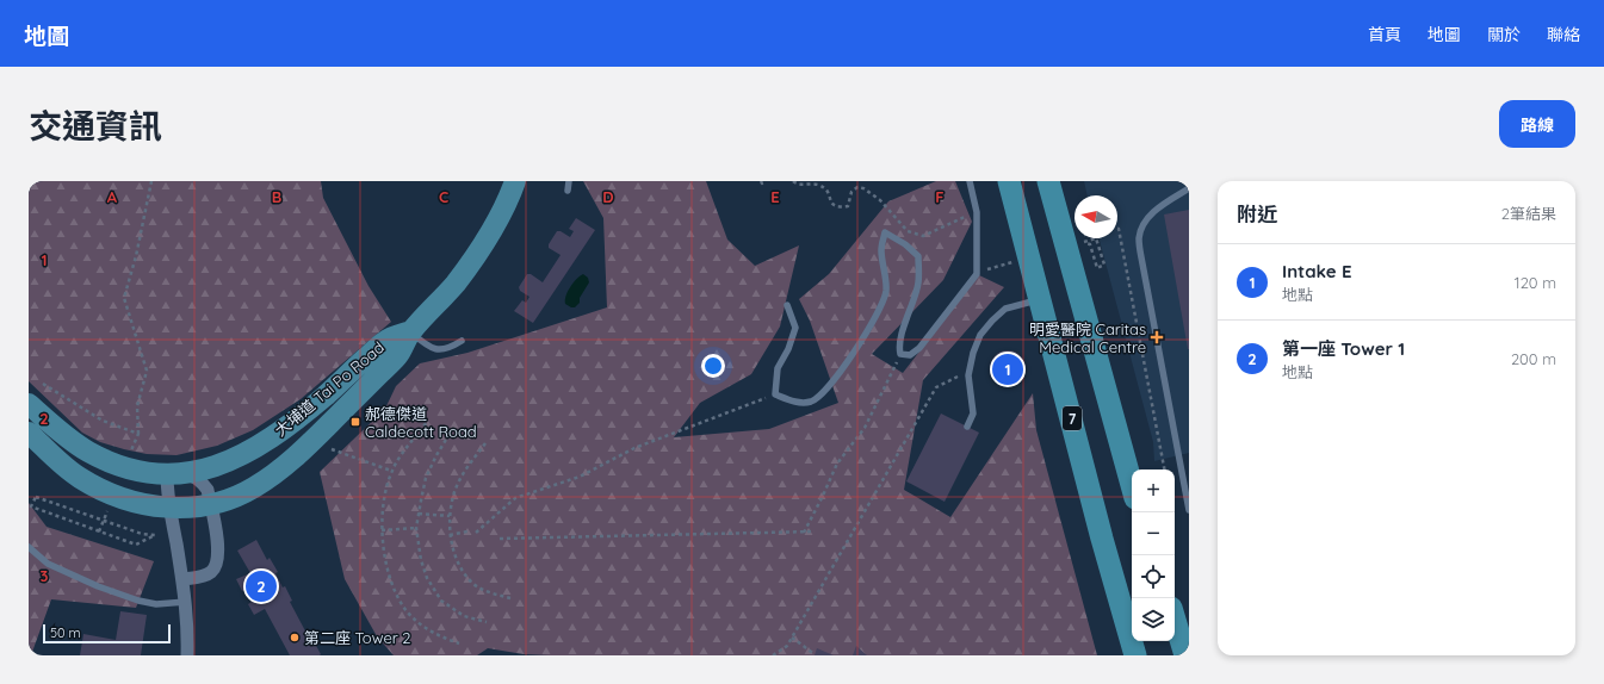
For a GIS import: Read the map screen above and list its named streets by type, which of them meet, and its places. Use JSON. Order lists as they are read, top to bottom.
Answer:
{
  "streets": {
    "highway": ["7"],
    "main road": ["大埔道 Tai Po Road"]
  },
  "places": {
    "health": ["明愛醫院 Caritas Medical Centre"],
    "transit": ["郝德傑道 Caldecott Road"],
    "other": ["第二座 Tower 2"]
  },
  "scale_bar": "50 m",
  "north": "left",
  "page": {
    "header": "地圖",
    "nav": [
      "首頁",
      "地圖",
      "關於",
      "聯絡"
    ],
    "title": "交通資訊",
    "buttons": "路線",
    "heading": ["附近", "2筆結果"],
    "list": [
      {
        "mark": "1",
        "name": "Intake E",
        "note": "地點",
        "value": "120 m"
      },
      {
        "mark": "2",
        "name": "第一座 Tower 1",
        "note": "地點",
        "value": "200 m"
      }
    ],
    "pins": ["1", "2"],
    "map_buttons": ["+", "−"],
    "scale": "50 m"
  },
  "grid": {
    "columns": [
      "A",
      "B",
      "C",
      "D",
      "E",
      "F"
    ],
    "rows": ["1", "2", "3"]
  }
}
